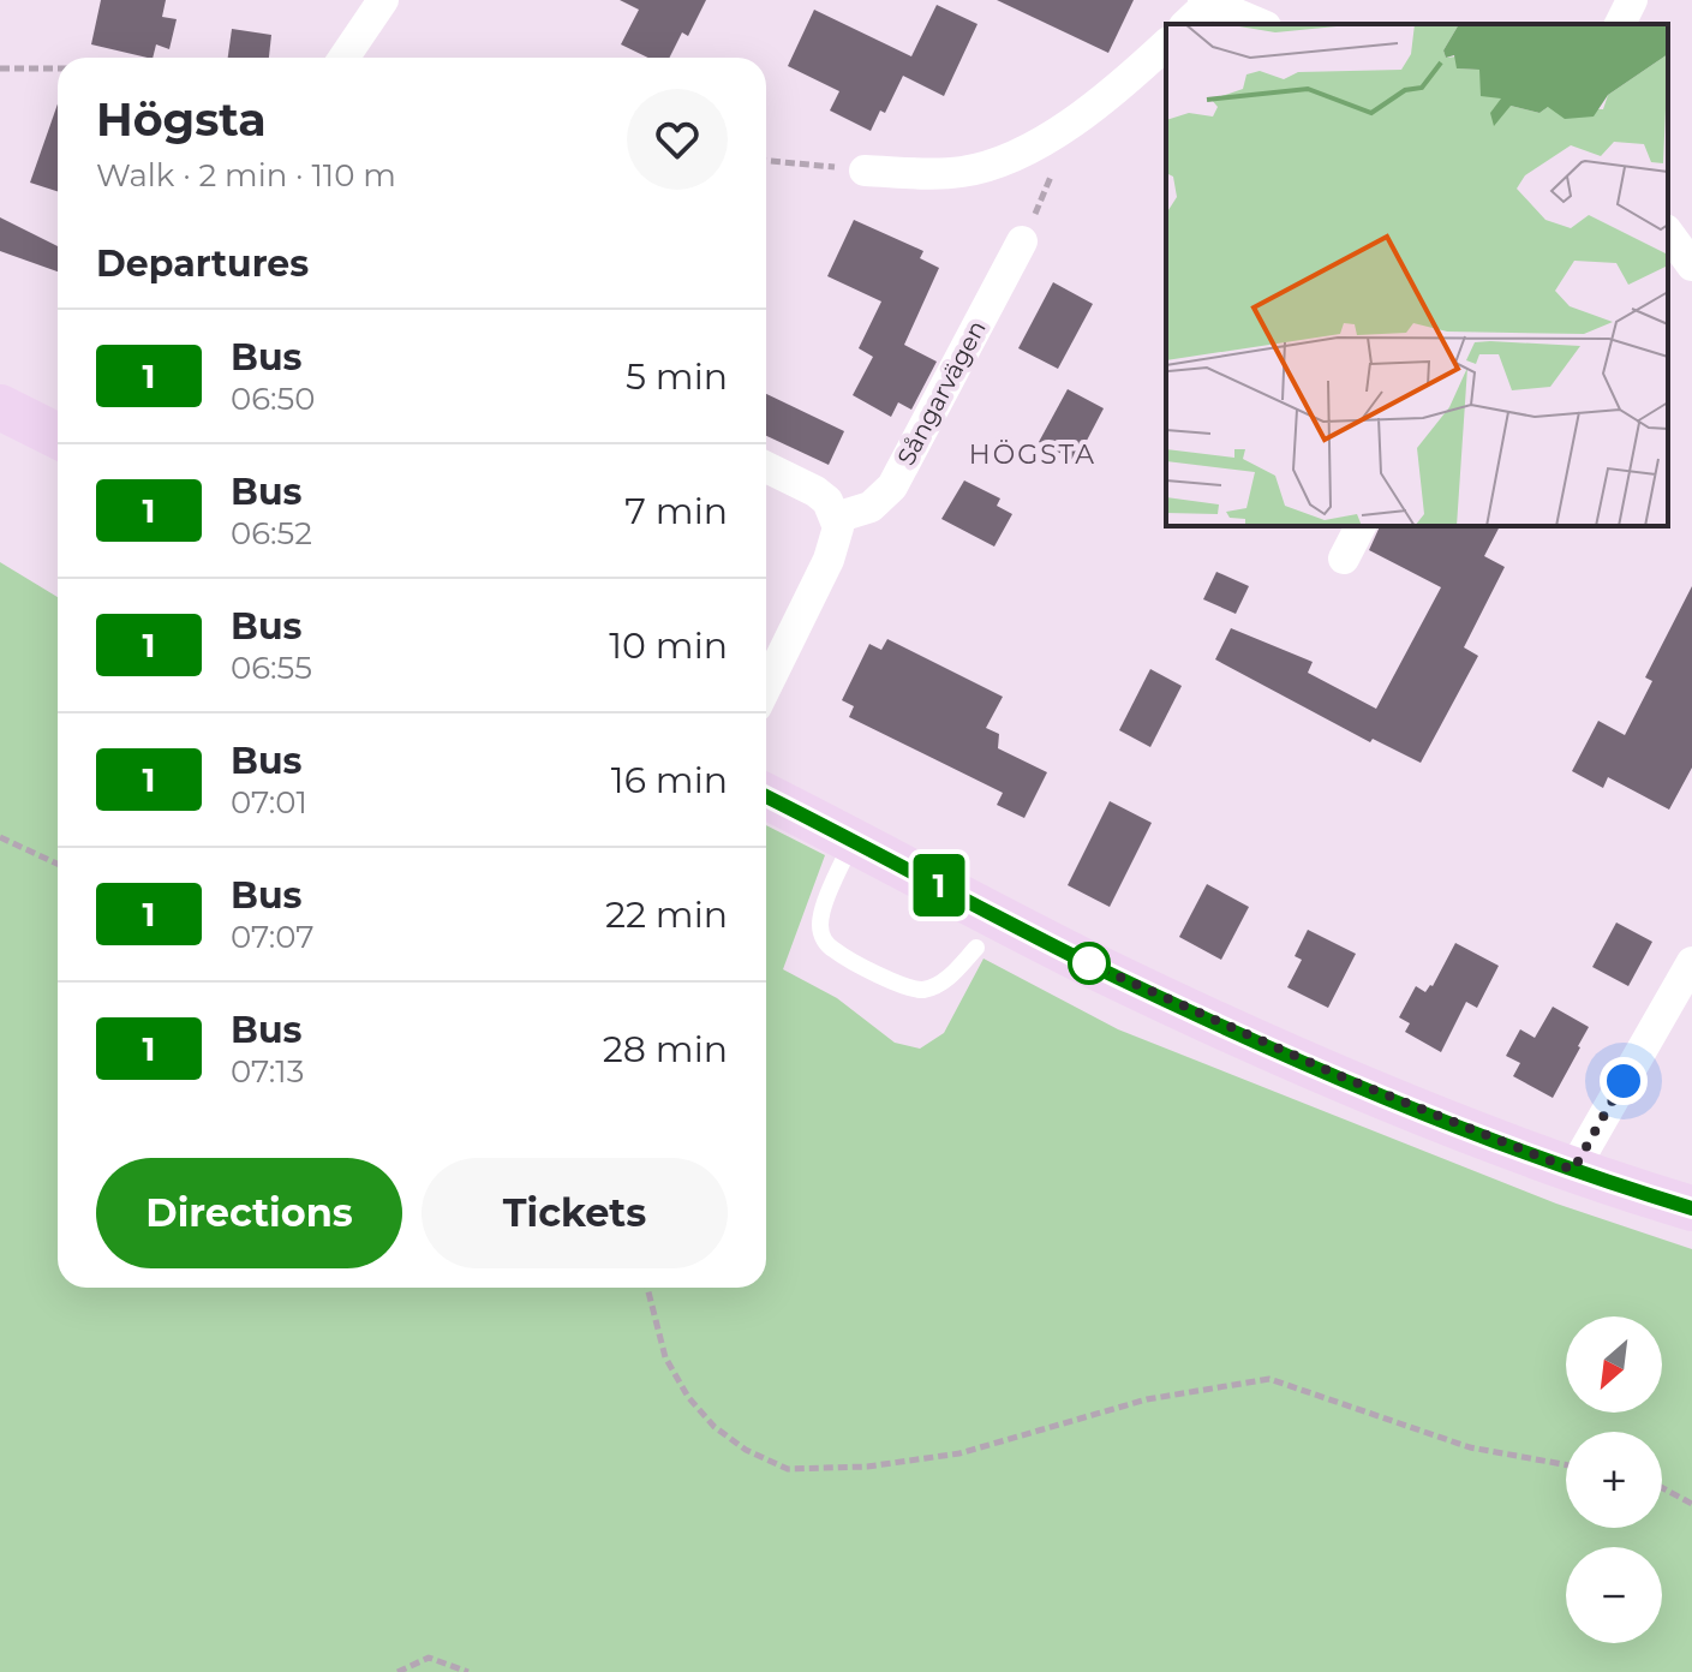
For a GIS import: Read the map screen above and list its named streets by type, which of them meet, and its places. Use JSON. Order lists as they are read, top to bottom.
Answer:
{
  "streets": {
    "street": ["Sångarvägen"]
  },
  "districts": ["HÖGSTA"],
  "lines": ["bus line 1"],
  "north": "bottom left",
  "page": {
    "on_map": "1",
    "heading": [
      ["Högsta", "Walk · 2 min · 110 m"],
      "Departures"
    ],
    "list": [
      {
        "mark": "1",
        "name": "Bus",
        "note": "06:50",
        "value": "5 min"
      },
      {
        "mark": "1",
        "name": "Bus",
        "note": "06:52",
        "value": "7 min"
      },
      {
        "mark": "1",
        "name": "Bus",
        "note": "06:55",
        "value": "10 min"
      },
      {
        "mark": "1",
        "name": "Bus",
        "note": "07:01",
        "value": "16 min"
      },
      {
        "mark": "1",
        "name": "Bus",
        "note": "07:07",
        "value": "22 min"
      },
      {
        "mark": "1",
        "name": "Bus",
        "note": "07:13",
        "value": "28 min"
      }
    ],
    "buttons": ["Directions", "Tickets"],
    "map_buttons": ["+", "−"]
  }
}
